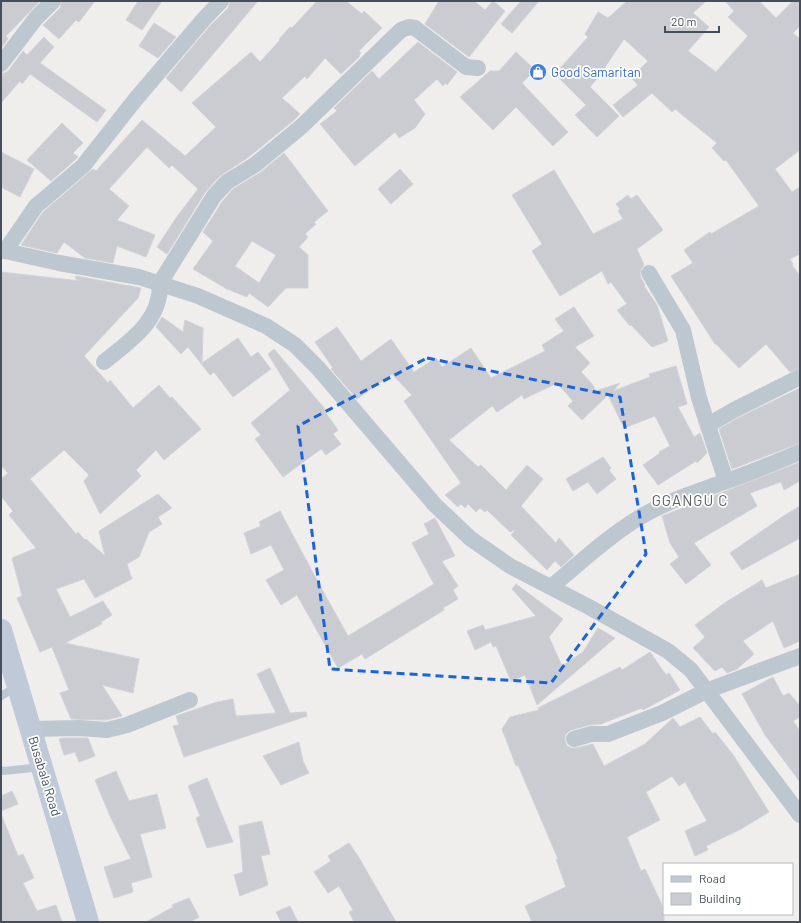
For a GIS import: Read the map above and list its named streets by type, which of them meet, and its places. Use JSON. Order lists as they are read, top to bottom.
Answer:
{
  "streets": {
    "street": ["Busabala Road"]
  },
  "districts": ["GGANGU C"],
  "places": {
    "shop": ["Good Samaritan"]
  },
  "legend": ["Road", "Building"],
  "scale_bar": "20 m"
}
